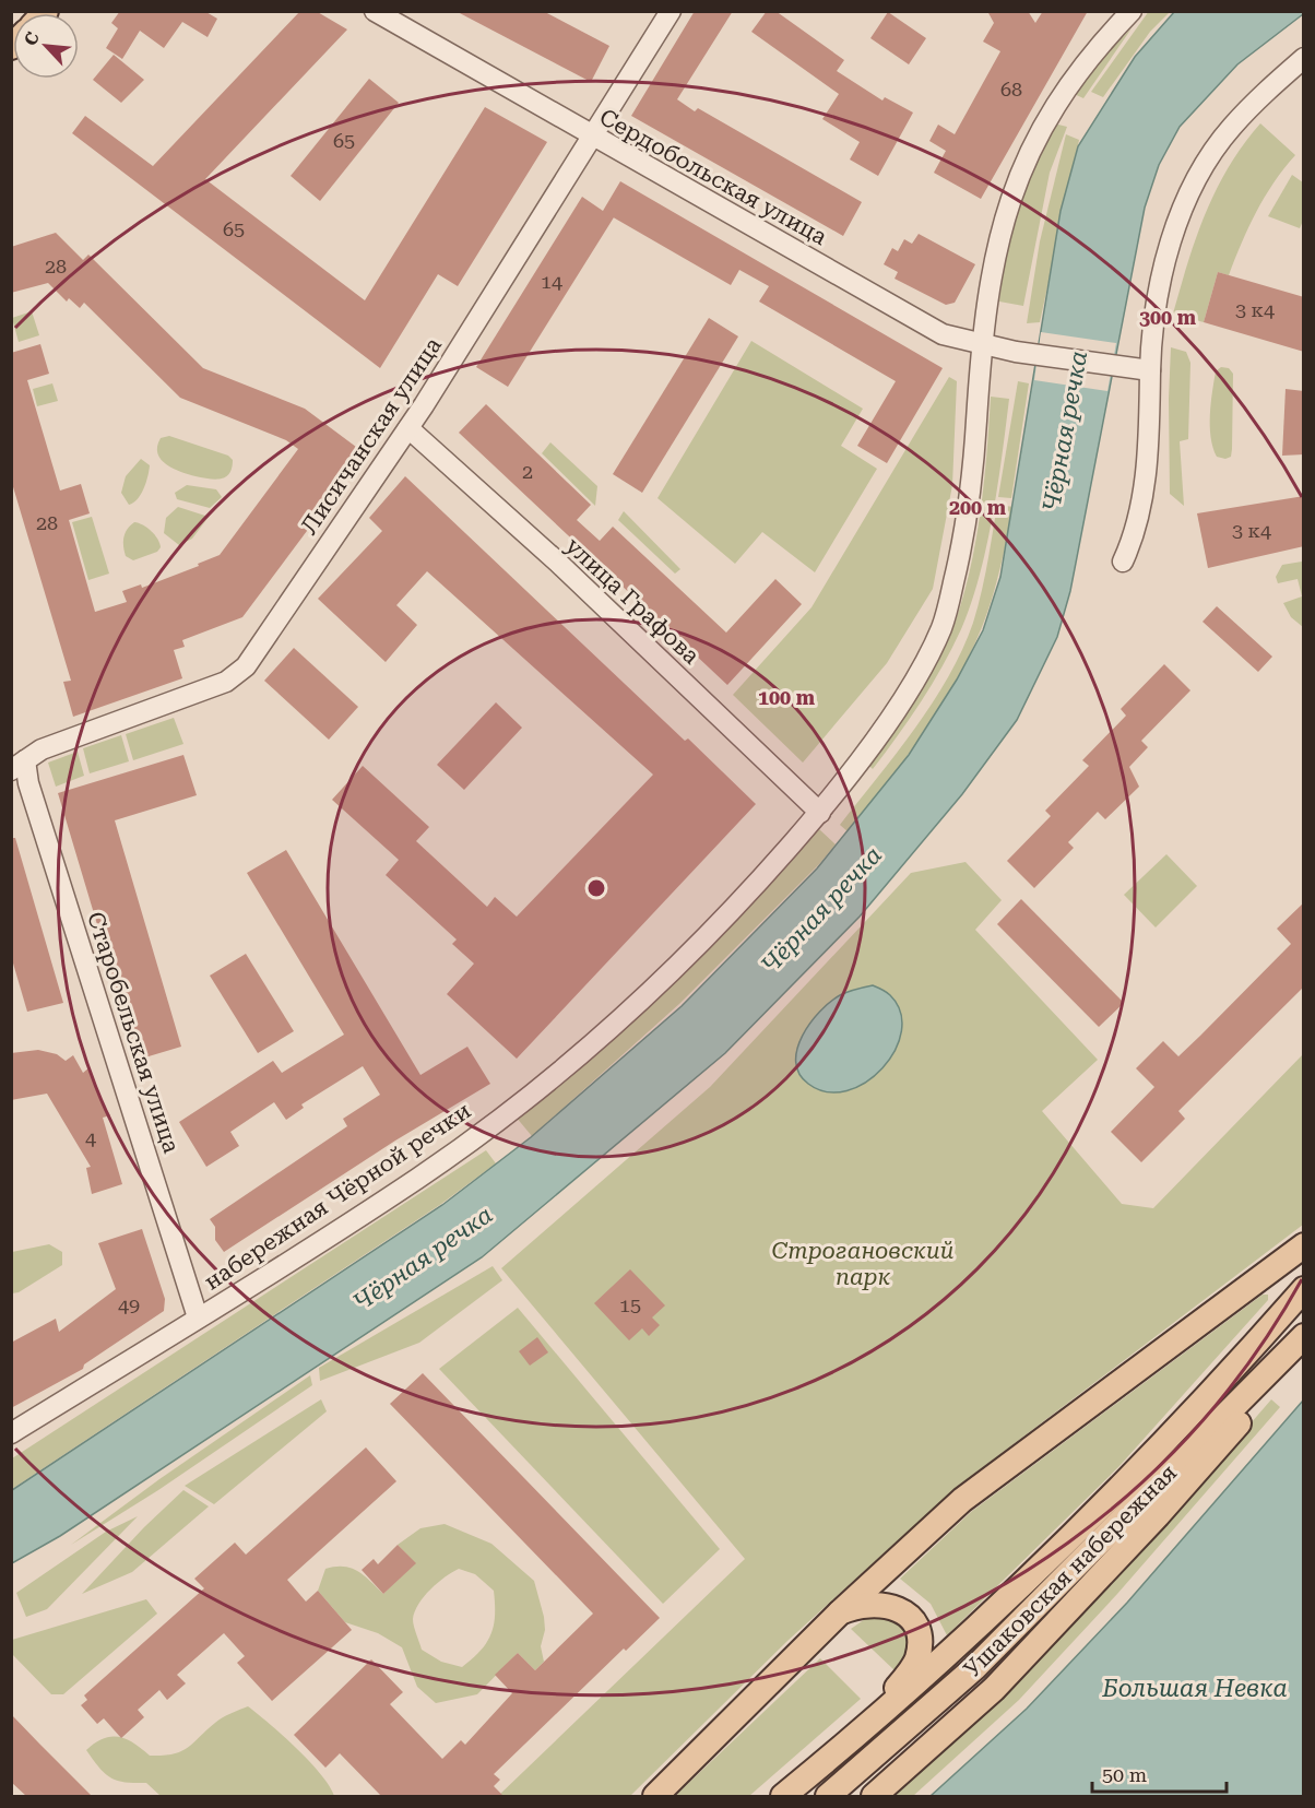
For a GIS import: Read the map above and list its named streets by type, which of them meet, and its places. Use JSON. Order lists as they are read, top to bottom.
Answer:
{
  "streets": {
    "main road": ["Ушаковская набережная"],
    "street": [
      "Сердобольская улица",
      "Лисичанская улица",
      "улица Графова",
      "Старобельская улица",
      "набережная Чёрной речки"
    ]
  },
  "crossings": [
    ["Сердобольская улица", "Лисичанская улица"],
    ["Сердобольская улица", "набережная Чёрной речки"],
    ["Лисичанская улица", "улица Графова"],
    ["Лисичанская улица", "Старобельская улица"],
    ["улица Графова", "набережная Чёрной речки"],
    ["Старобельская улица", "набережная Чёрной речки"]
  ],
  "water": ["Чёрная речка", "Большая Невка"],
  "parks": ["Строгановский парк"],
  "house_numbers": [
    "68",
    "65",
    "65",
    "28",
    "14",
    "3 к4",
    "2",
    "28",
    "3 к4",
    "4",
    "49",
    "15"
  ],
  "scale_bar": "50 m",
  "north": "top left",
  "rings": ["300 m", "200 m", "100 m"]
}
